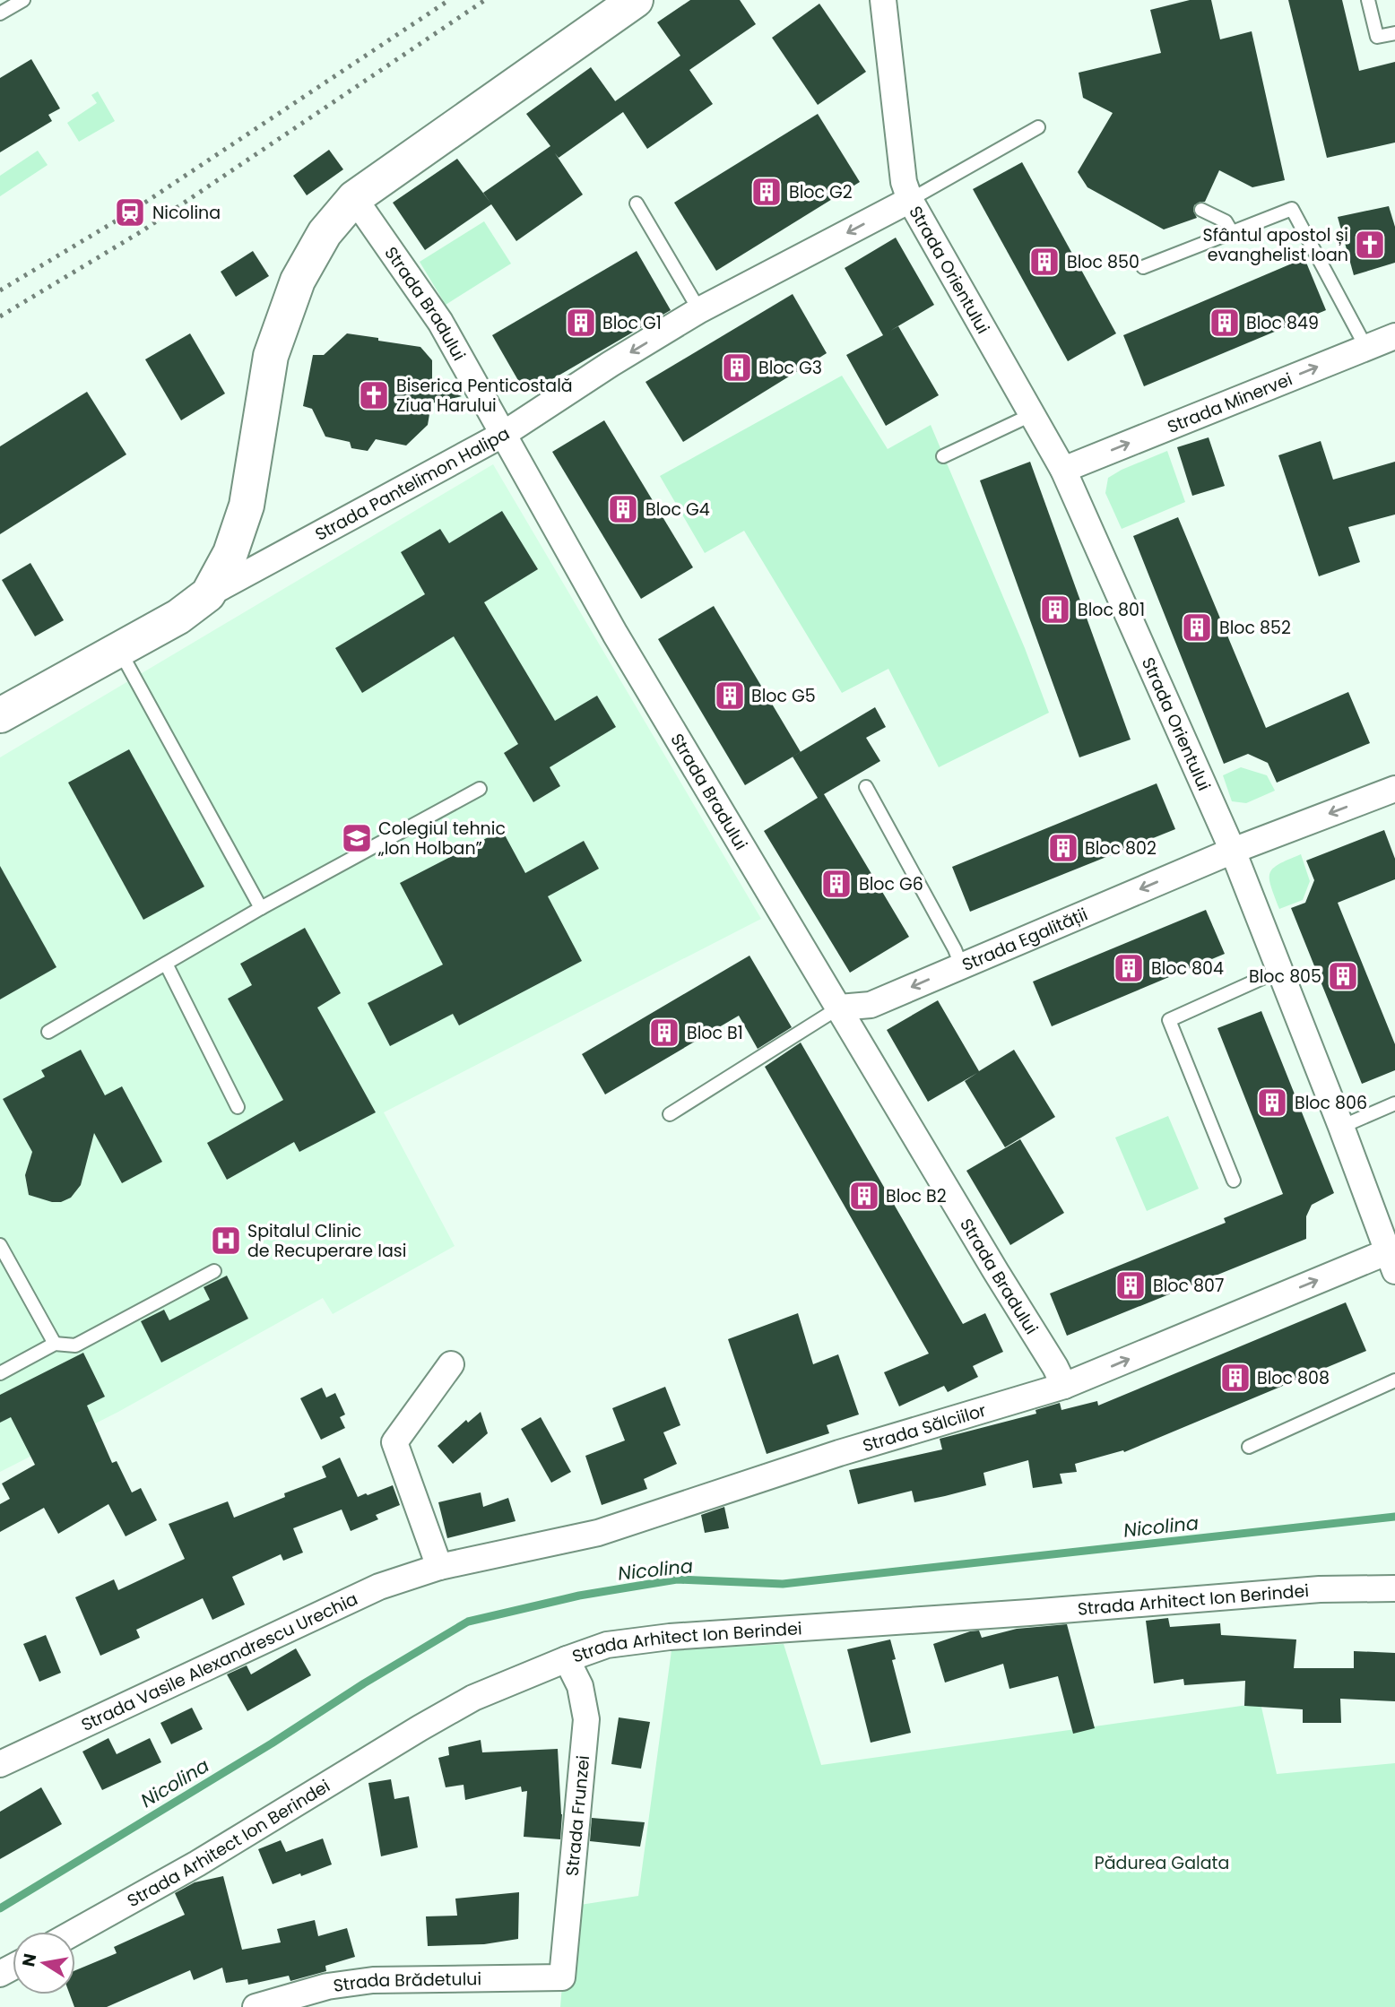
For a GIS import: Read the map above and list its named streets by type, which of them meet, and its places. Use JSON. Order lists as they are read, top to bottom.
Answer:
{
  "streets": {
    "street": [
      "Strada Orientului",
      "Strada Bradului",
      "Strada Minervei",
      "Strada Pantelimon Halipa",
      "Strada Egalității",
      "Strada Sălciilor",
      "Strada Arhitect Ion Berindei",
      "Strada Vasile Alexandrescu Urechia",
      "Strada Frunzei",
      "Strada Brădetului"
    ]
  },
  "crossings": [
    ["Strada Orientului", "Strada Minervei"],
    ["Strada Orientului", "Strada Pantelimon Halipa"],
    ["Strada Orientului", "Strada Egalității"],
    ["Strada Orientului", "Strada Sălciilor"],
    ["Strada Bradului", "Strada Pantelimon Halipa"],
    ["Strada Bradului", "Strada Egalității"],
    ["Strada Bradului", "Strada Sălciilor"],
    ["Strada Sălciilor", "Strada Vasile Alexandrescu Urechia"],
    ["Strada Arhitect Ion Berindei", "Strada Frunzei"],
    ["Strada Frunzei", "Strada Brădetului"]
  ],
  "one_way": [
    "Strada Minervei",
    "Strada Pantelimon Halipa",
    "Strada Egalității",
    "Strada Sălciilor"
  ],
  "water": ["Nicolina"],
  "parks": ["Pădurea Galata"],
  "places": {
    "building": [
      "Bloc G2",
      "Bloc 850",
      "Bloc G1",
      "Bloc 849",
      "Bloc G3",
      "Bloc G4",
      "Bloc 801",
      "Bloc 852",
      "Bloc G5",
      "Bloc 802",
      "Bloc G6",
      "Bloc 804",
      "Bloc 805",
      "Bloc B1",
      "Bloc 806",
      "Bloc B2",
      "Bloc 807",
      "Bloc 808"
    ],
    "station": ["Nicolina"],
    "church": ["Sfântul apostol și evanghelist Ioan", "Biserica Penticostală Ziua Harului"],
    "school or university": ["Colegiul tehnic „Ion Holban”"],
    "hospital": ["Spitalul Clinic de Recuperare Iasi"]
  },
  "north": "left"
}
